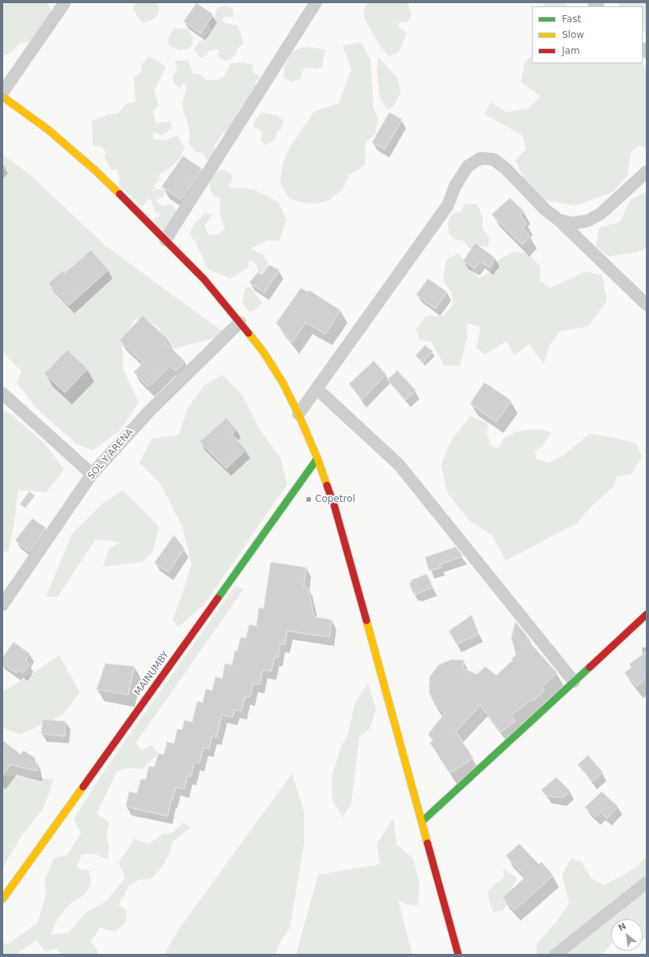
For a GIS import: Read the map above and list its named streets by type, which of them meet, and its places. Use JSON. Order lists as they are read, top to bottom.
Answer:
{
  "streets": {
    "main road": ["MAINUMBY"],
    "street": ["SOL Y ARENA"]
  },
  "places": ["Copetrol"],
  "legend": ["Fast", "Slow", "Jam"],
  "north": "top left"
}
